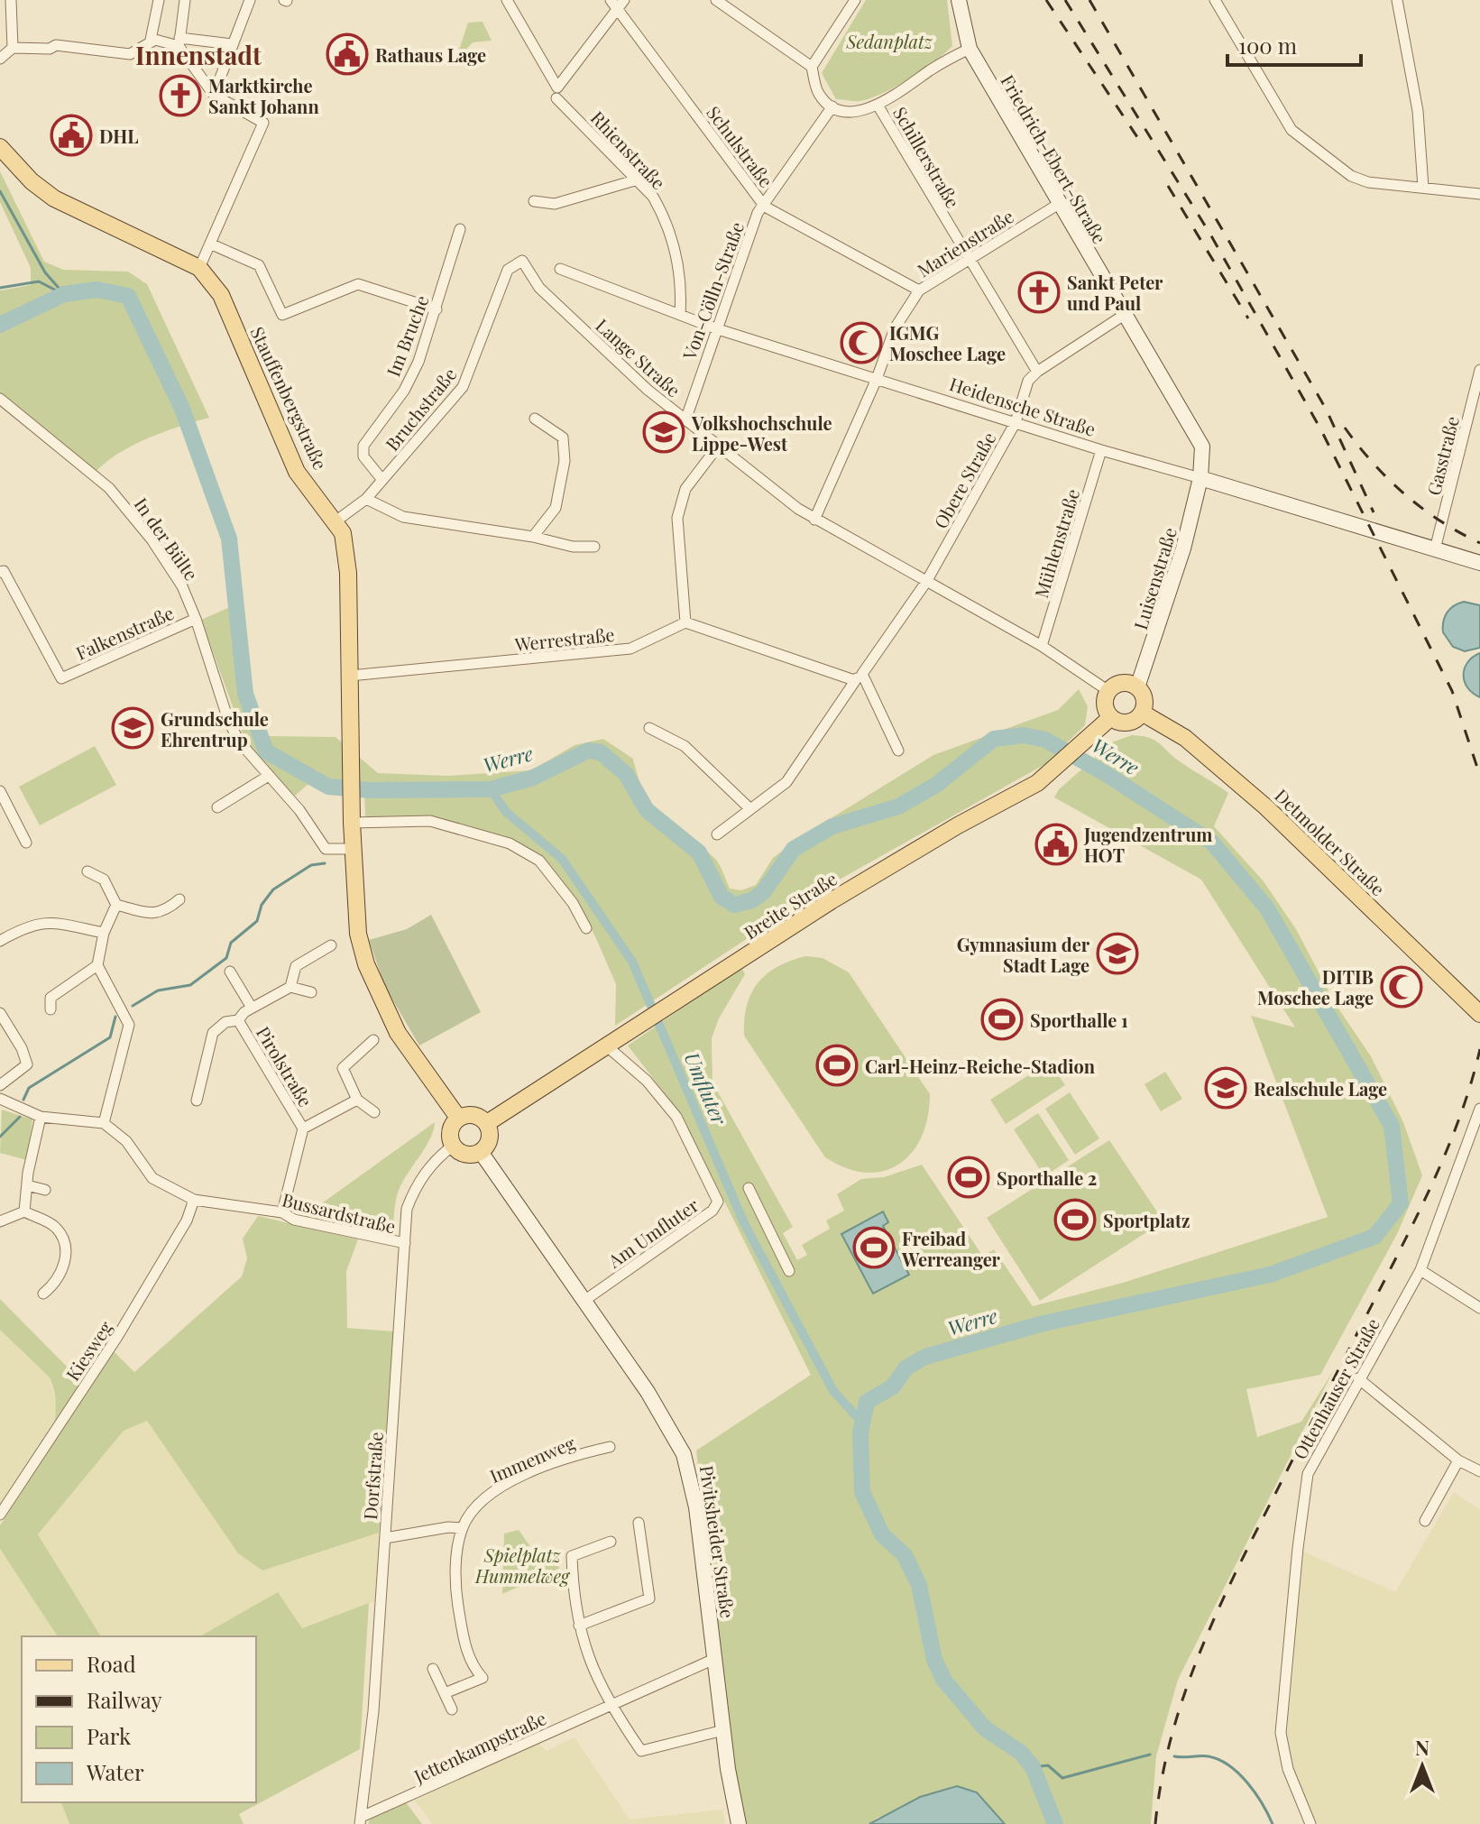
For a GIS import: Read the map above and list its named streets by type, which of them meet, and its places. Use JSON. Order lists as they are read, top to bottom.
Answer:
{
  "streets": {
    "main road": [
      "Friedrich-Ebert-Straße",
      "Stauffenbergstraße",
      "Heidensche Straße",
      "Luisenstraße",
      "Detmolder Straße",
      "Breite Straße",
      "Pivitsheider Straße"
    ],
    "street": [
      "Schulstraße",
      "Rhienstraße",
      "Schillerstraße",
      "Marienstraße",
      "Von-Cölln-Straße",
      "Im Bruche",
      "Lange Straße",
      "Bruchstraße",
      "Gasstraße",
      "Obere Straße",
      "In der Bülte",
      "Mühlenstraße",
      "Falkenstraße",
      "Werrestraße",
      "Pirolstraße",
      "Bussardstraße",
      "Am Umfluter",
      "Kiesweg",
      "Ottenhauser Straße",
      "Immenweg",
      "Dorfstraße",
      "Jettenkampstraße"
    ]
  },
  "crossings": [
    ["Schulstraße", "Marienstraße"],
    ["Schulstraße", "Von-Cölln-Straße"],
    ["Rhienstraße", "Heidensche Straße"],
    ["Schillerstraße", "Marienstraße"],
    ["Schillerstraße", "Obere Straße"],
    ["Friedrich-Ebert-Straße", "Marienstraße"],
    ["Friedrich-Ebert-Straße", "Heidensche Straße"],
    ["Friedrich-Ebert-Straße", "Luisenstraße"],
    ["Marienstraße", "Lange Straße"],
    ["Marienstraße", "Heidensche Straße"],
    ["Von-Cölln-Straße", "Lange Straße"],
    ["Von-Cölln-Straße", "Heidensche Straße"],
    ["Im Bruche", "Bruchstraße"],
    ["Lange Straße", "Bruchstraße"],
    ["Lange Straße", "Obere Straße"],
    ["Stauffenbergstraße", "Bruchstraße"],
    ["Stauffenbergstraße", "Werrestraße"],
    ["Heidensche Straße", "Gasstraße"],
    ["Heidensche Straße", "Obere Straße"],
    ["Heidensche Straße", "Mühlenstraße"],
    ["Heidensche Straße", "Luisenstraße"],
    ["In der Bülte", "Falkenstraße"],
    ["Luisenstraße", "Detmolder Straße"],
    ["Luisenstraße", "Breite Straße"],
    ["Detmolder Straße", "Breite Straße"],
    ["Breite Straße", "Am Umfluter"],
    ["Breite Straße", "Dorfstraße"],
    ["Breite Straße", "Pivitsheider Straße"],
    ["Pirolstraße", "Bussardstraße"],
    ["Bussardstraße", "Kiesweg"],
    ["Bussardstraße", "Dorfstraße"],
    ["Am Umfluter", "Pivitsheider Straße"],
    ["Dorfstraße", "Pivitsheider Straße"],
    ["Dorfstraße", "Jettenkampstraße"],
    ["Pivitsheider Straße", "Jettenkampstraße"]
  ],
  "districts": ["Innenstadt"],
  "water": ["Werre", "Umfluter"],
  "parks": ["Sedanplatz", "Spielplatz Hummelweg"],
  "places": {
    "public building": ["Rathaus Lage", "DHL", "Jugendzentrum HOT"],
    "church": ["Marktkirche Sankt Johann", "Sankt Peter und Paul"],
    "mosque": ["IGMG Moschee Lage", "DITIB Moschee Lage"],
    "school or university": [
      "Volkshochschule Lippe-West",
      "Grundschule Ehrentrup",
      "Gymnasium der Stadt Lage",
      "Realschule Lage"
    ],
    "sports": [
      "Sporthalle 1",
      "Carl-Heinz-Reiche-Stadion",
      "Sporthalle 2",
      "Sportplatz",
      "Freibad Werreanger"
    ]
  },
  "legend": [
    "Road",
    "Railway",
    "Park",
    "Water"
  ],
  "scale_bar": "100 m",
  "north": "top"
}
